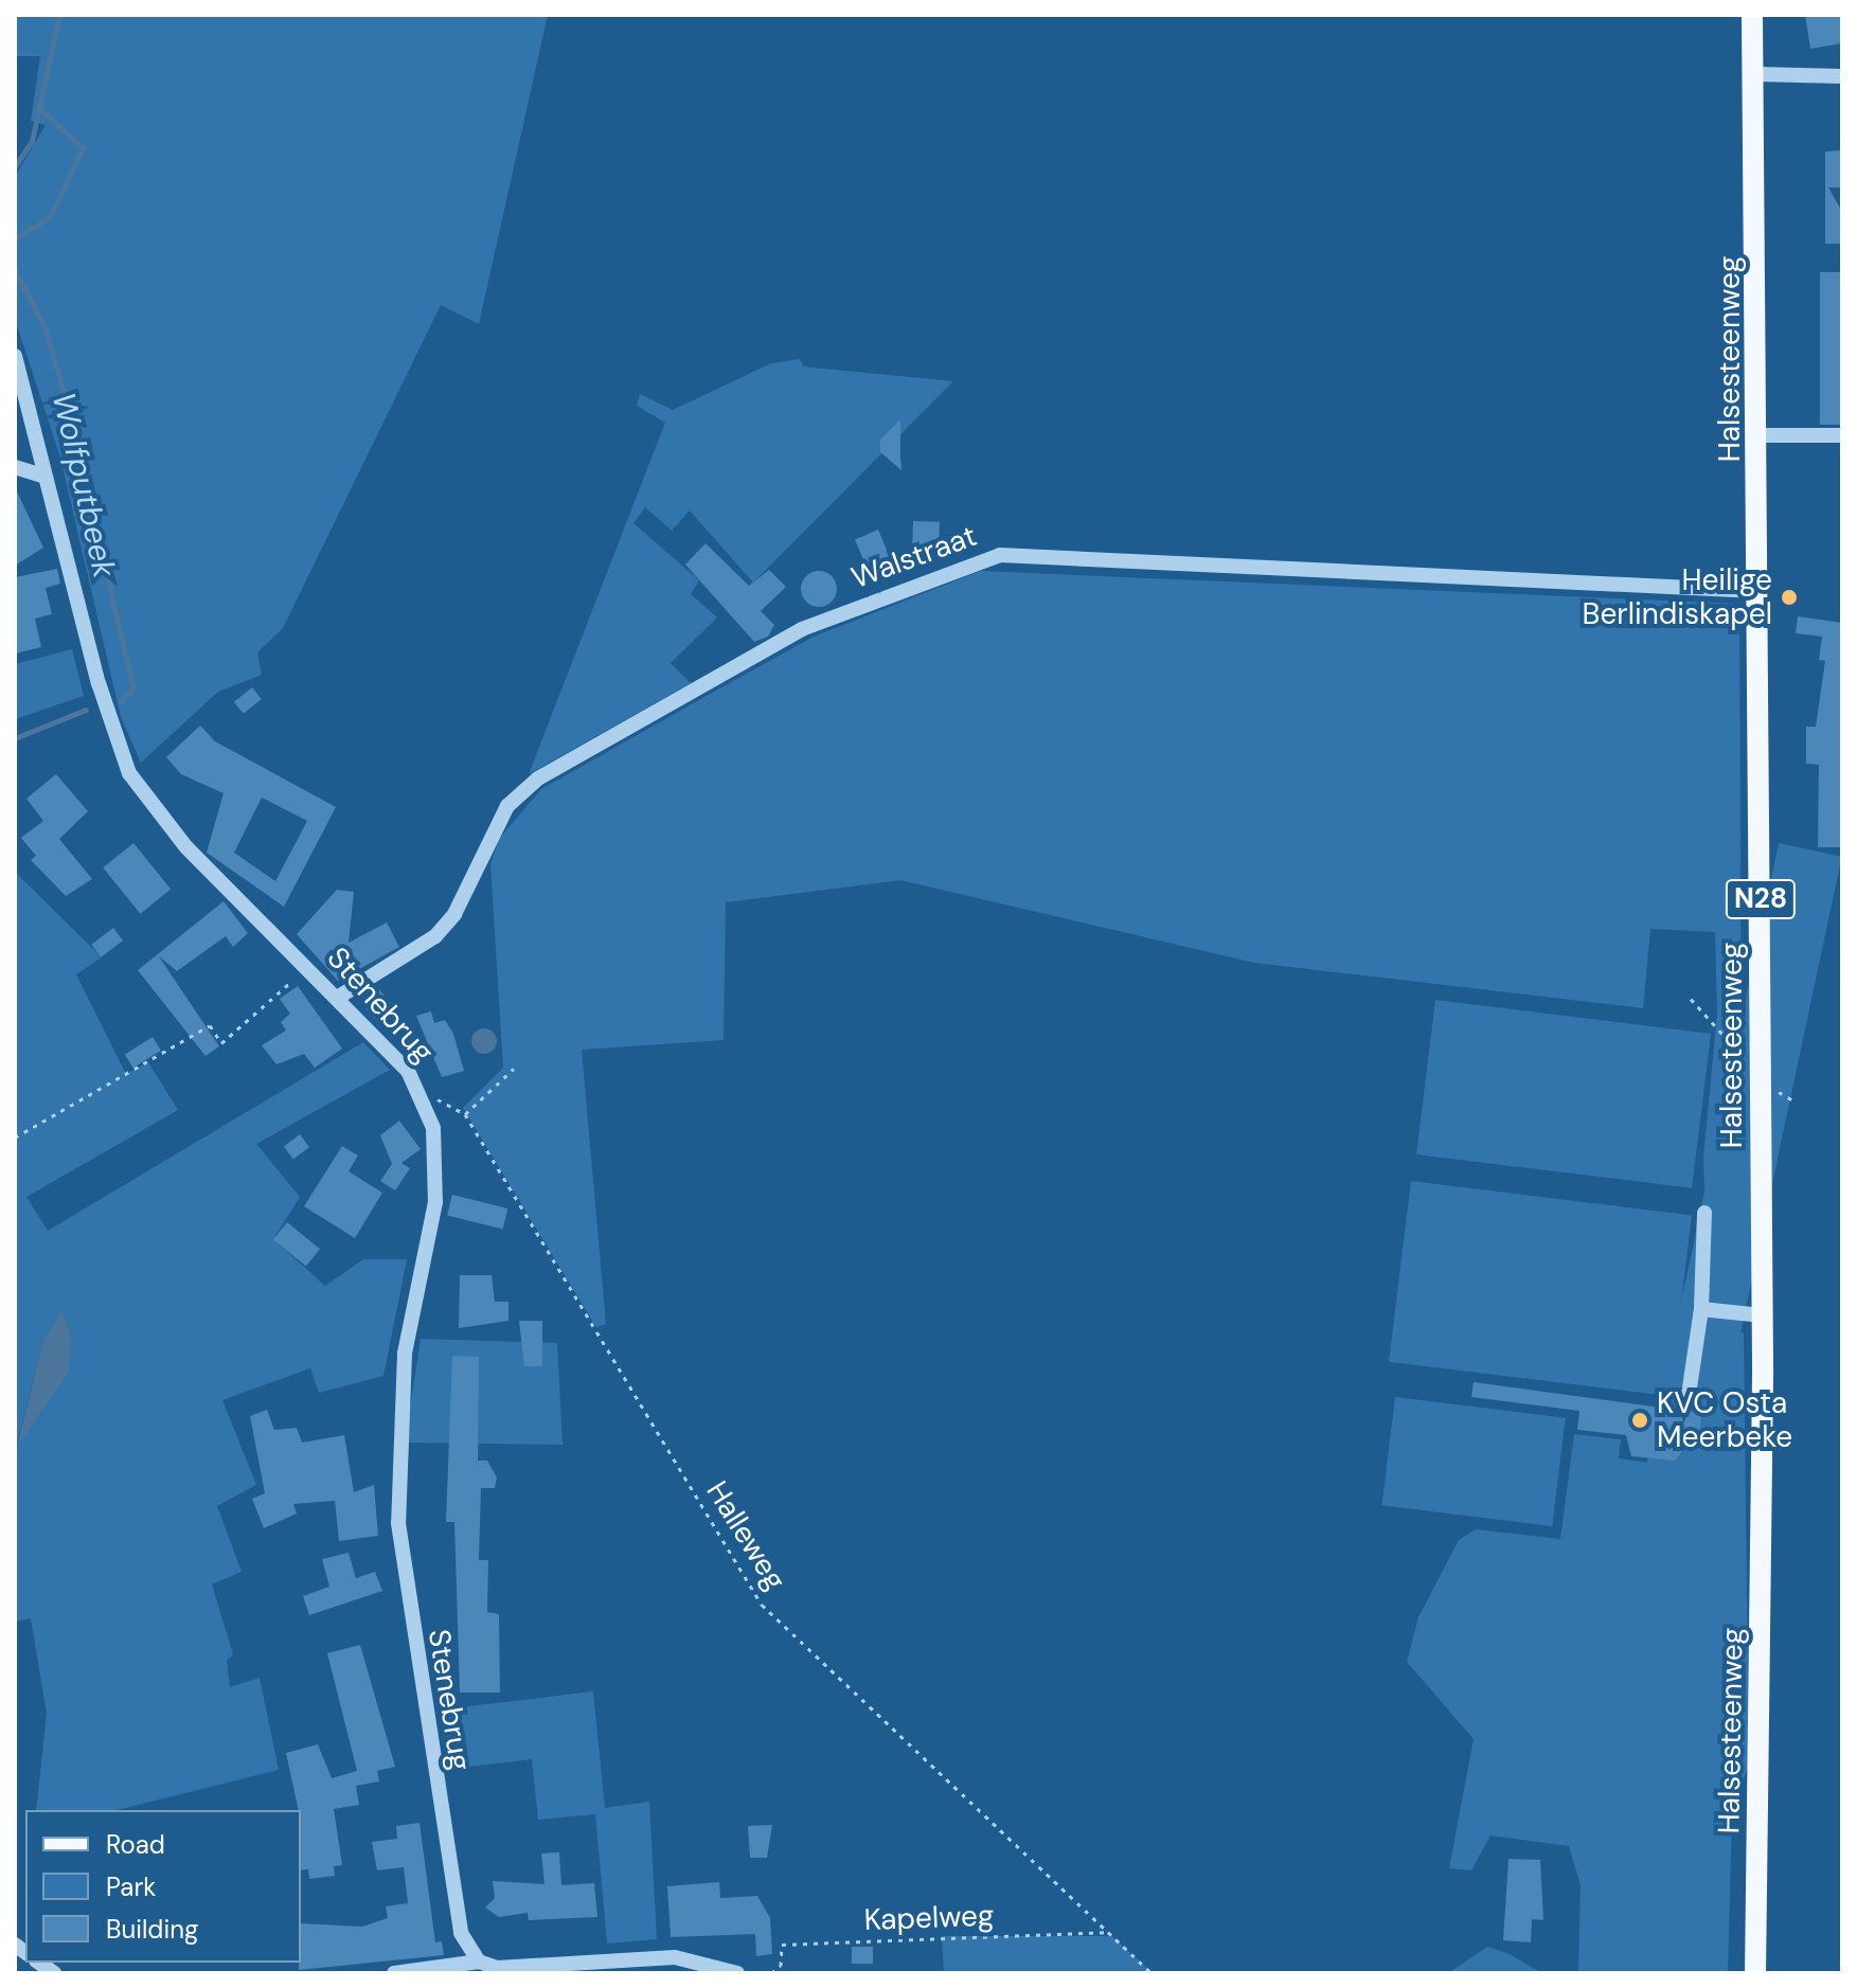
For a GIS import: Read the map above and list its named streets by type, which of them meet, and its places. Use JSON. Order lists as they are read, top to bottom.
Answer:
{
  "streets": {
    "main road": ["Halsesteenweg", "N28"],
    "street": ["Walstraat", "Stenebrug"],
    "path": ["Halleweg", "Kapelweg"]
  },
  "crossings": [
    ["Halsesteenweg", "Walstraat"],
    ["Walstraat", "Stenebrug"],
    ["Halleweg", "Kapelweg"]
  ],
  "water": ["Wolfputbeek"],
  "places": ["Heilige Berlindiskapel", "KVC Osta Meerbeke"],
  "legend": ["Road", "Park", "Building"]
}
